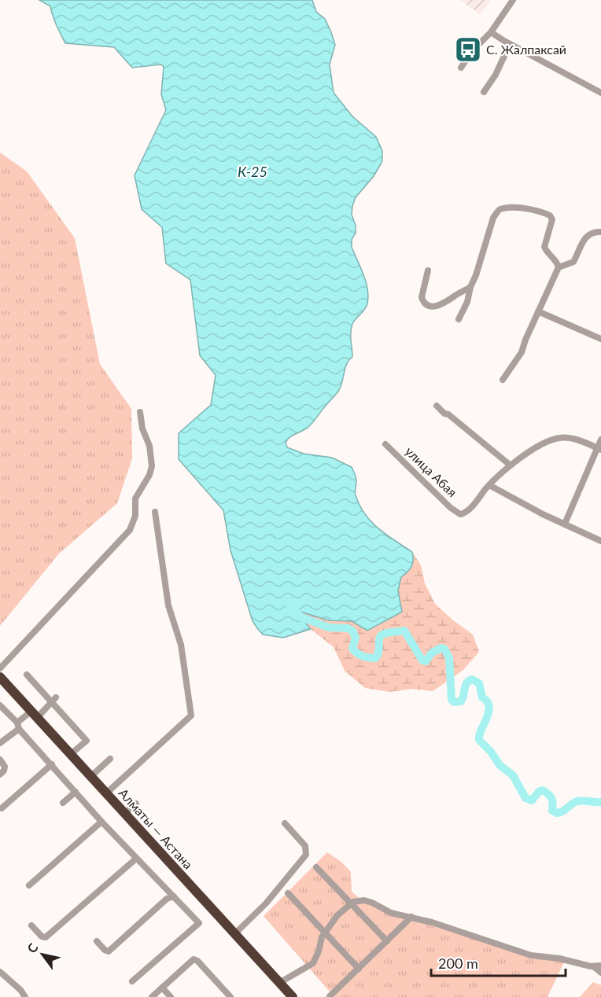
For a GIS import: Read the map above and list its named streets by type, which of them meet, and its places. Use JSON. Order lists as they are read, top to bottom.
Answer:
{
  "streets": {
    "highway": ["Алматы — Астана"],
    "street": ["улица Абая"]
  },
  "water": ["К-25"],
  "places": {
    "bus stop": ["С. Жалпаксай"]
  },
  "scale_bar": "200 m",
  "north": "top left"
}
